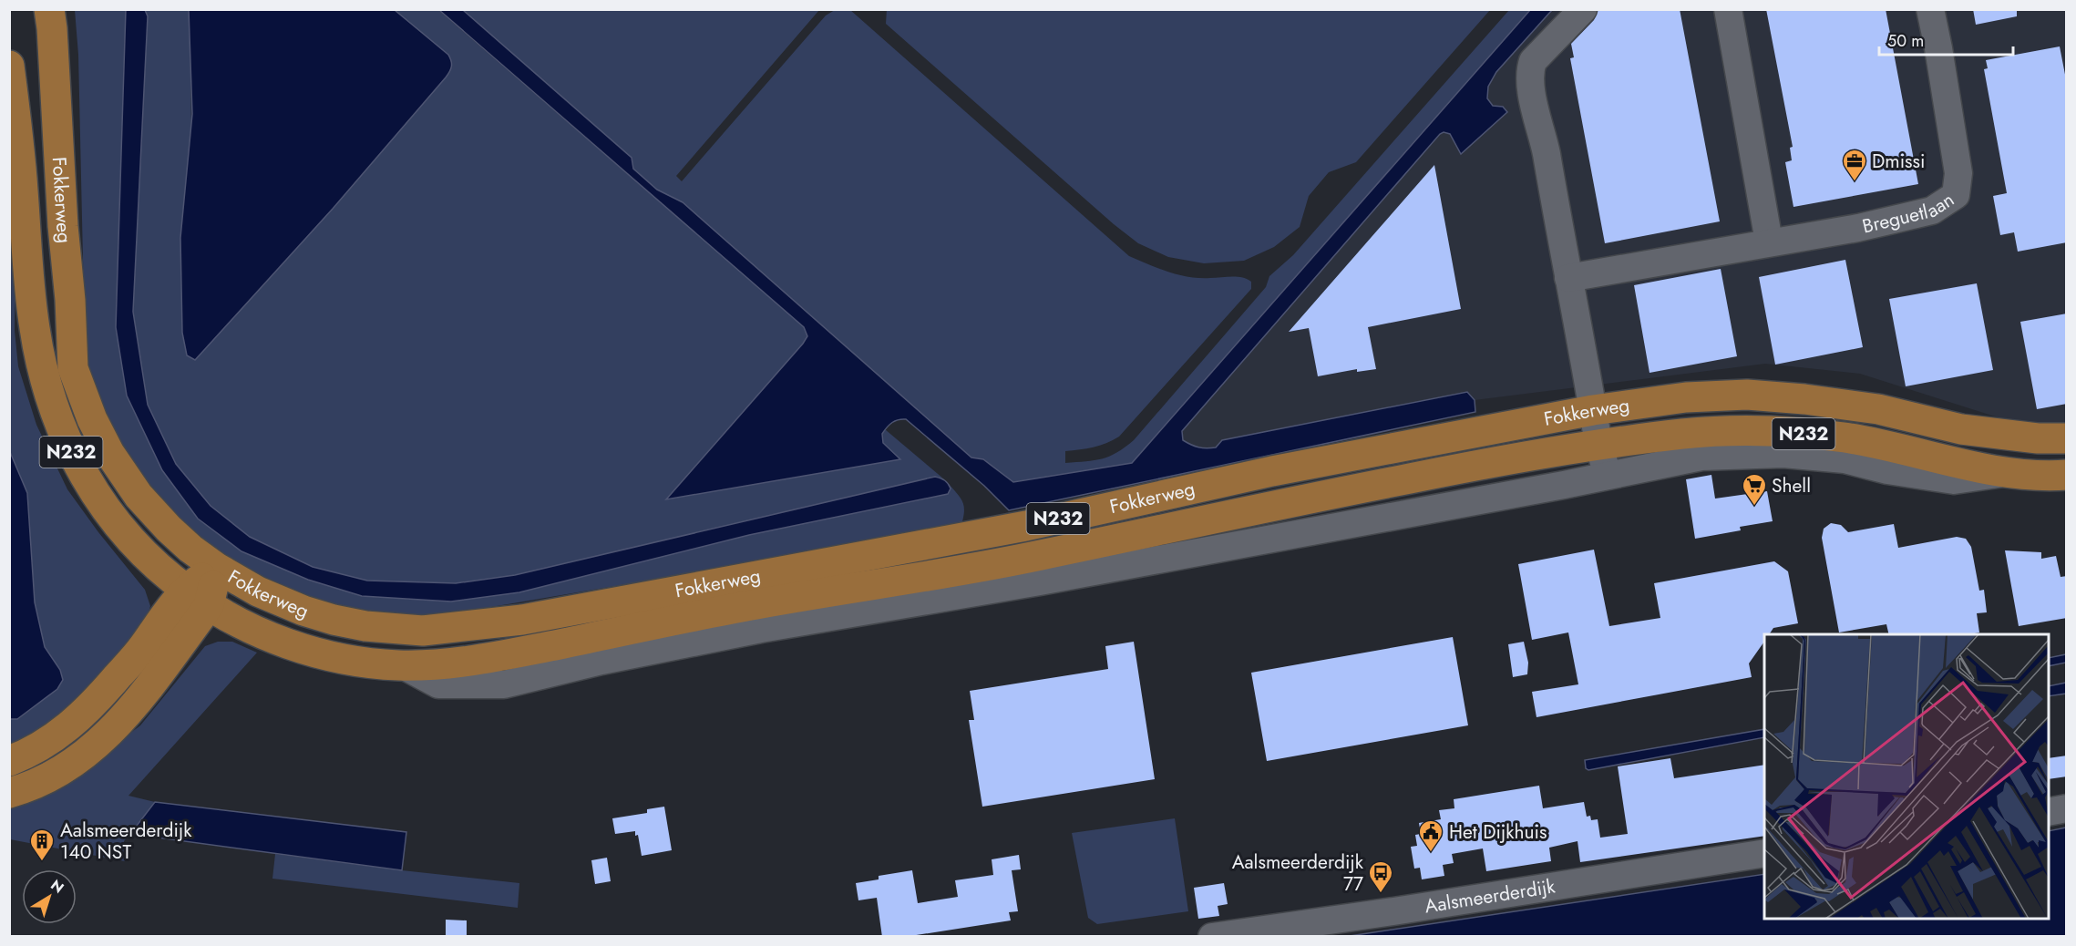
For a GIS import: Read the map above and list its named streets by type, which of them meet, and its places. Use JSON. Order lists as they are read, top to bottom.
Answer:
{
  "streets": {
    "main road": ["Fokkerweg", "N232"],
    "street": ["Breguetlaan", "Aalsmeerderdijk"]
  },
  "places": {
    "office": ["Dmissi"],
    "supermarket": ["Shell"],
    "public building": ["Het Dijkhuis"],
    "building": ["Aalsmeerderdijk 140 NST"],
    "bus stop": ["Aalsmeerderdijk 77"]
  },
  "scale_bar": "50 m",
  "north": "top right"
}
